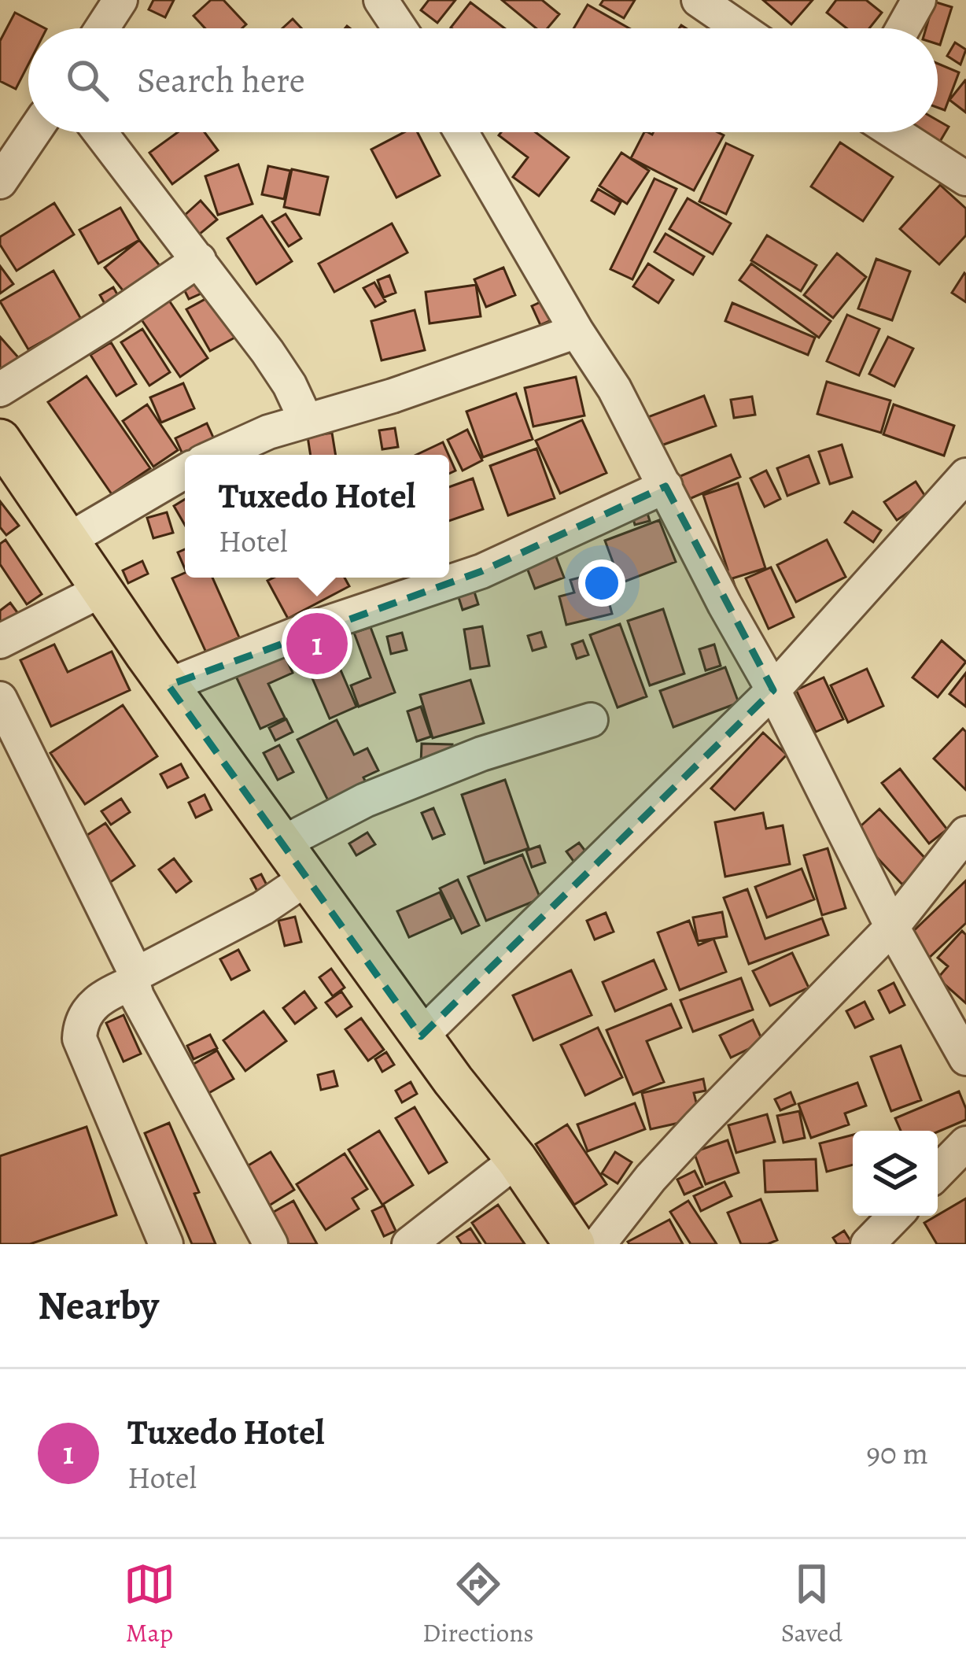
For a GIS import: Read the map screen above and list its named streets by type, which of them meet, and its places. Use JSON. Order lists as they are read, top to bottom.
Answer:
{
  "page": {
    "search": "Search here",
    "popup": ["Tuxedo Hotel", "Hotel"],
    "pins": "1",
    "heading": "Nearby",
    "list": [
      {
        "mark": "1",
        "name": "Tuxedo Hotel",
        "note": "Hotel",
        "value": "90 m"
      }
    ],
    "nav": ["Map", "Directions", "Saved"]
  }
}
